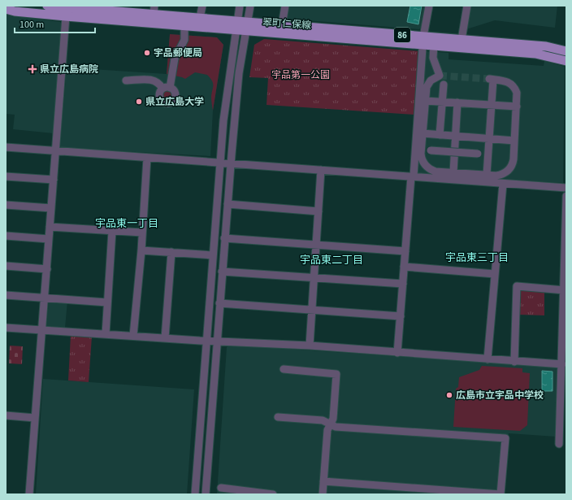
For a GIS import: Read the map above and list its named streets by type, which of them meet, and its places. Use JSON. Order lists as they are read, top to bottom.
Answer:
{
  "streets": {
    "main road": ["翠町仁保線", "86"]
  },
  "districts": ["宇品東一丁目", "宇品東三丁目", "宇品東二丁目"],
  "parks": ["宇品第一公園"],
  "places": {
    "other": ["宇品郵便局", "県立広島大学", "広島市立宇品中学校"],
    "health": ["県立広島病院"]
  },
  "scale_bar": "100 m"
}
